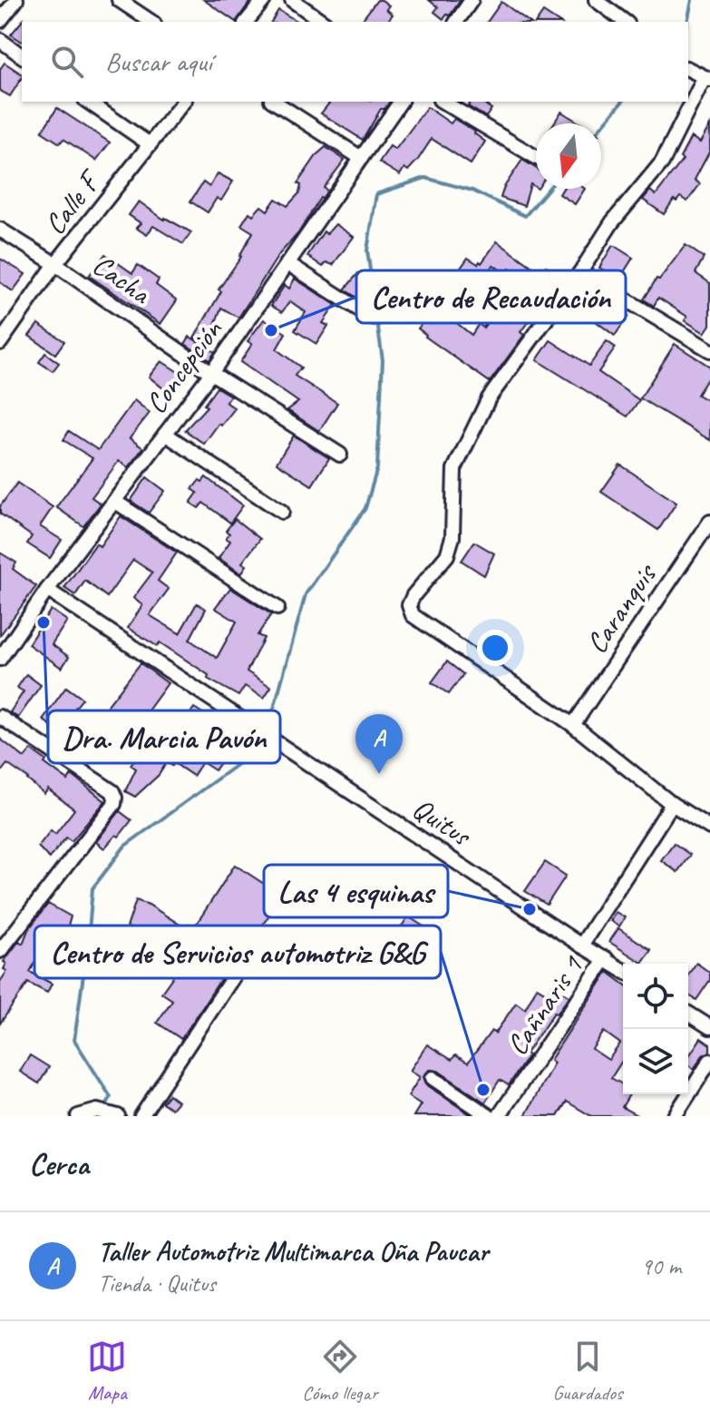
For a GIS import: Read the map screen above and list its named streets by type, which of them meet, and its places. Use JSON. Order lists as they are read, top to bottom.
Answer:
{
  "streets": {
    "street": [
      "Calle F",
      "Cacha",
      "Concepción",
      "Caranquis",
      "Quitus",
      "Cañnaris 1"
    ]
  },
  "crossings": [
    ["Calle F", "Cacha"],
    ["Cacha", "Concepción"],
    ["Concepción", "Quitus"],
    ["Quitus", "Cañnaris 1"]
  ],
  "places": [
    "Centro de Recaudación",
    "Dra. Marcia Pavón",
    "Las 4 esquinas",
    "Centro de Servicios automotriz G&G"
  ],
  "north": "bottom",
  "page": {
    "search": "Buscar aquí",
    "pins": "A",
    "heading": "Cerca",
    "list": [
      {
        "mark": "A",
        "name": "Taller Automotriz Multimarca Oña Paucar",
        "note": "Tienda · Quitus",
        "value": "90 m"
      }
    ],
    "nav": ["Mapa", "Cómo llegar", "Guardados"]
  }
}
